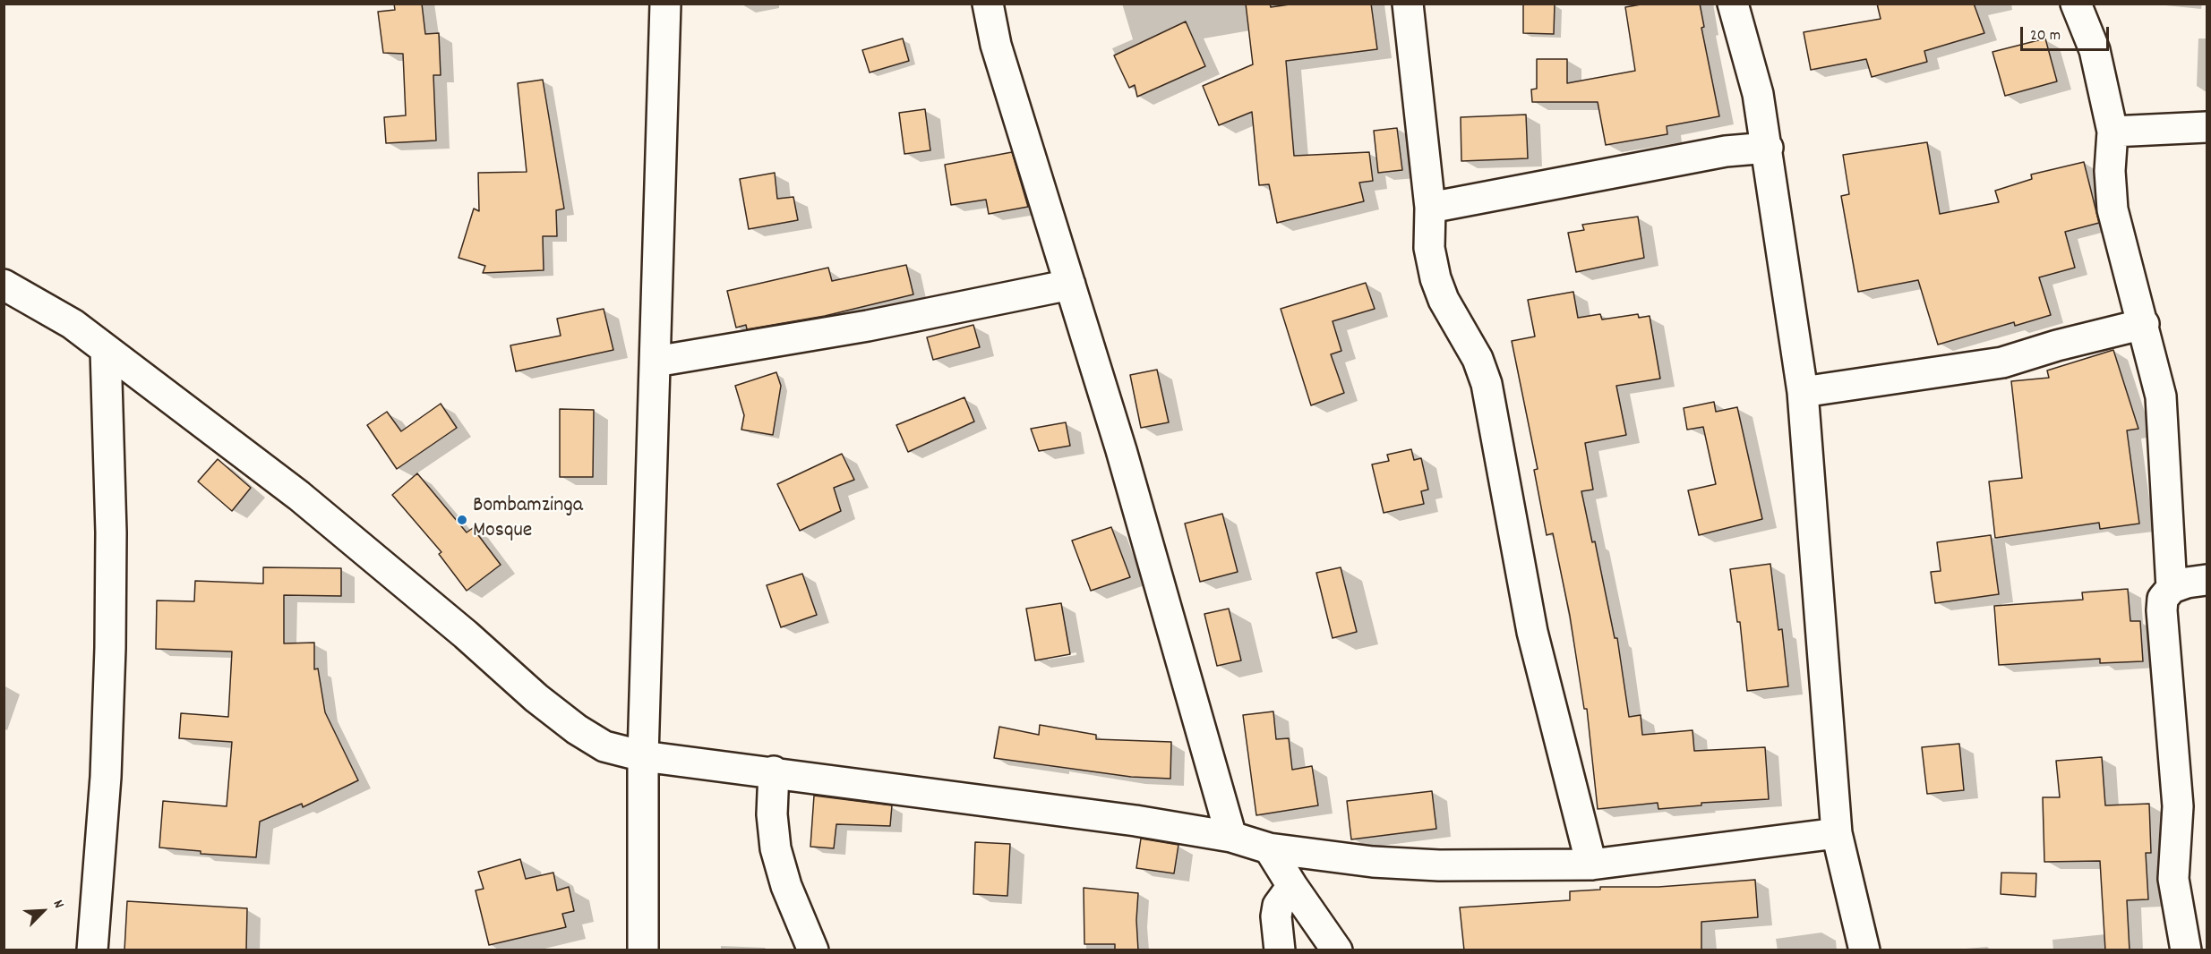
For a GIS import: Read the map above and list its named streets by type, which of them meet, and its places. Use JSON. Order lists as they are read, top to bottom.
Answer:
{
  "places": ["Bombamzinga Mosque"],
  "scale_bar": "20 m",
  "north": "top right"
}
